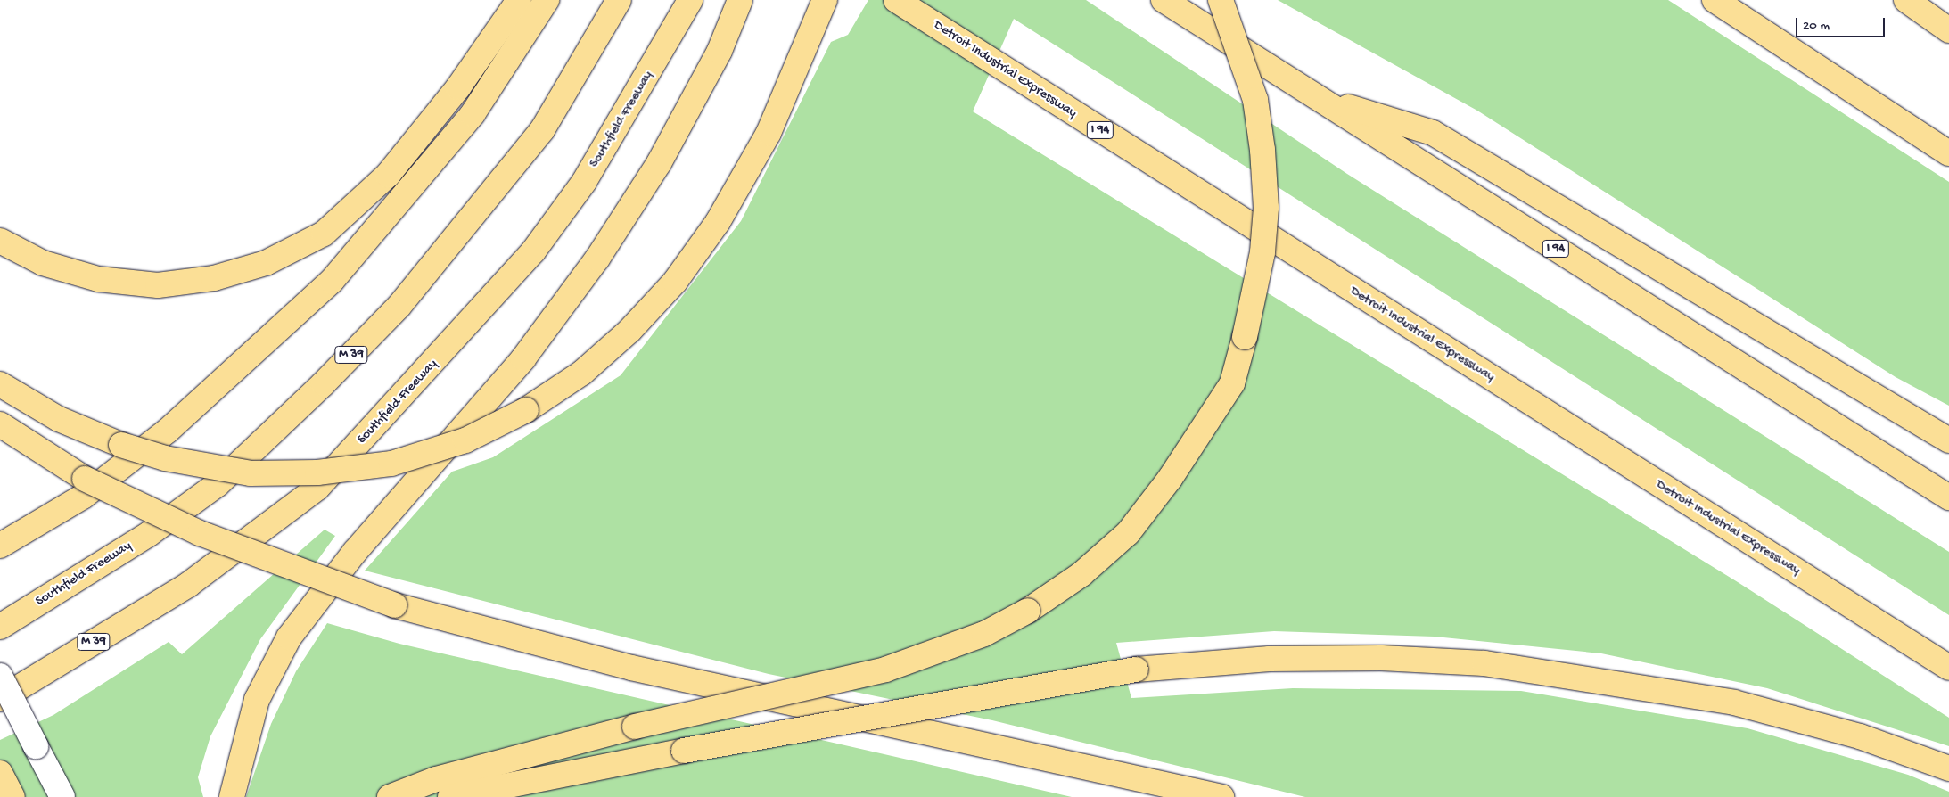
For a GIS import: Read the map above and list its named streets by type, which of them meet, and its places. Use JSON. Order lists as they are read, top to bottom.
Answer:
{
  "streets": {
    "highway": [
      "Detroit Industrial Expressway",
      "Southfield Freeway",
      "I 94",
      "M 39"
    ]
  },
  "scale_bar": "20 m"
}
